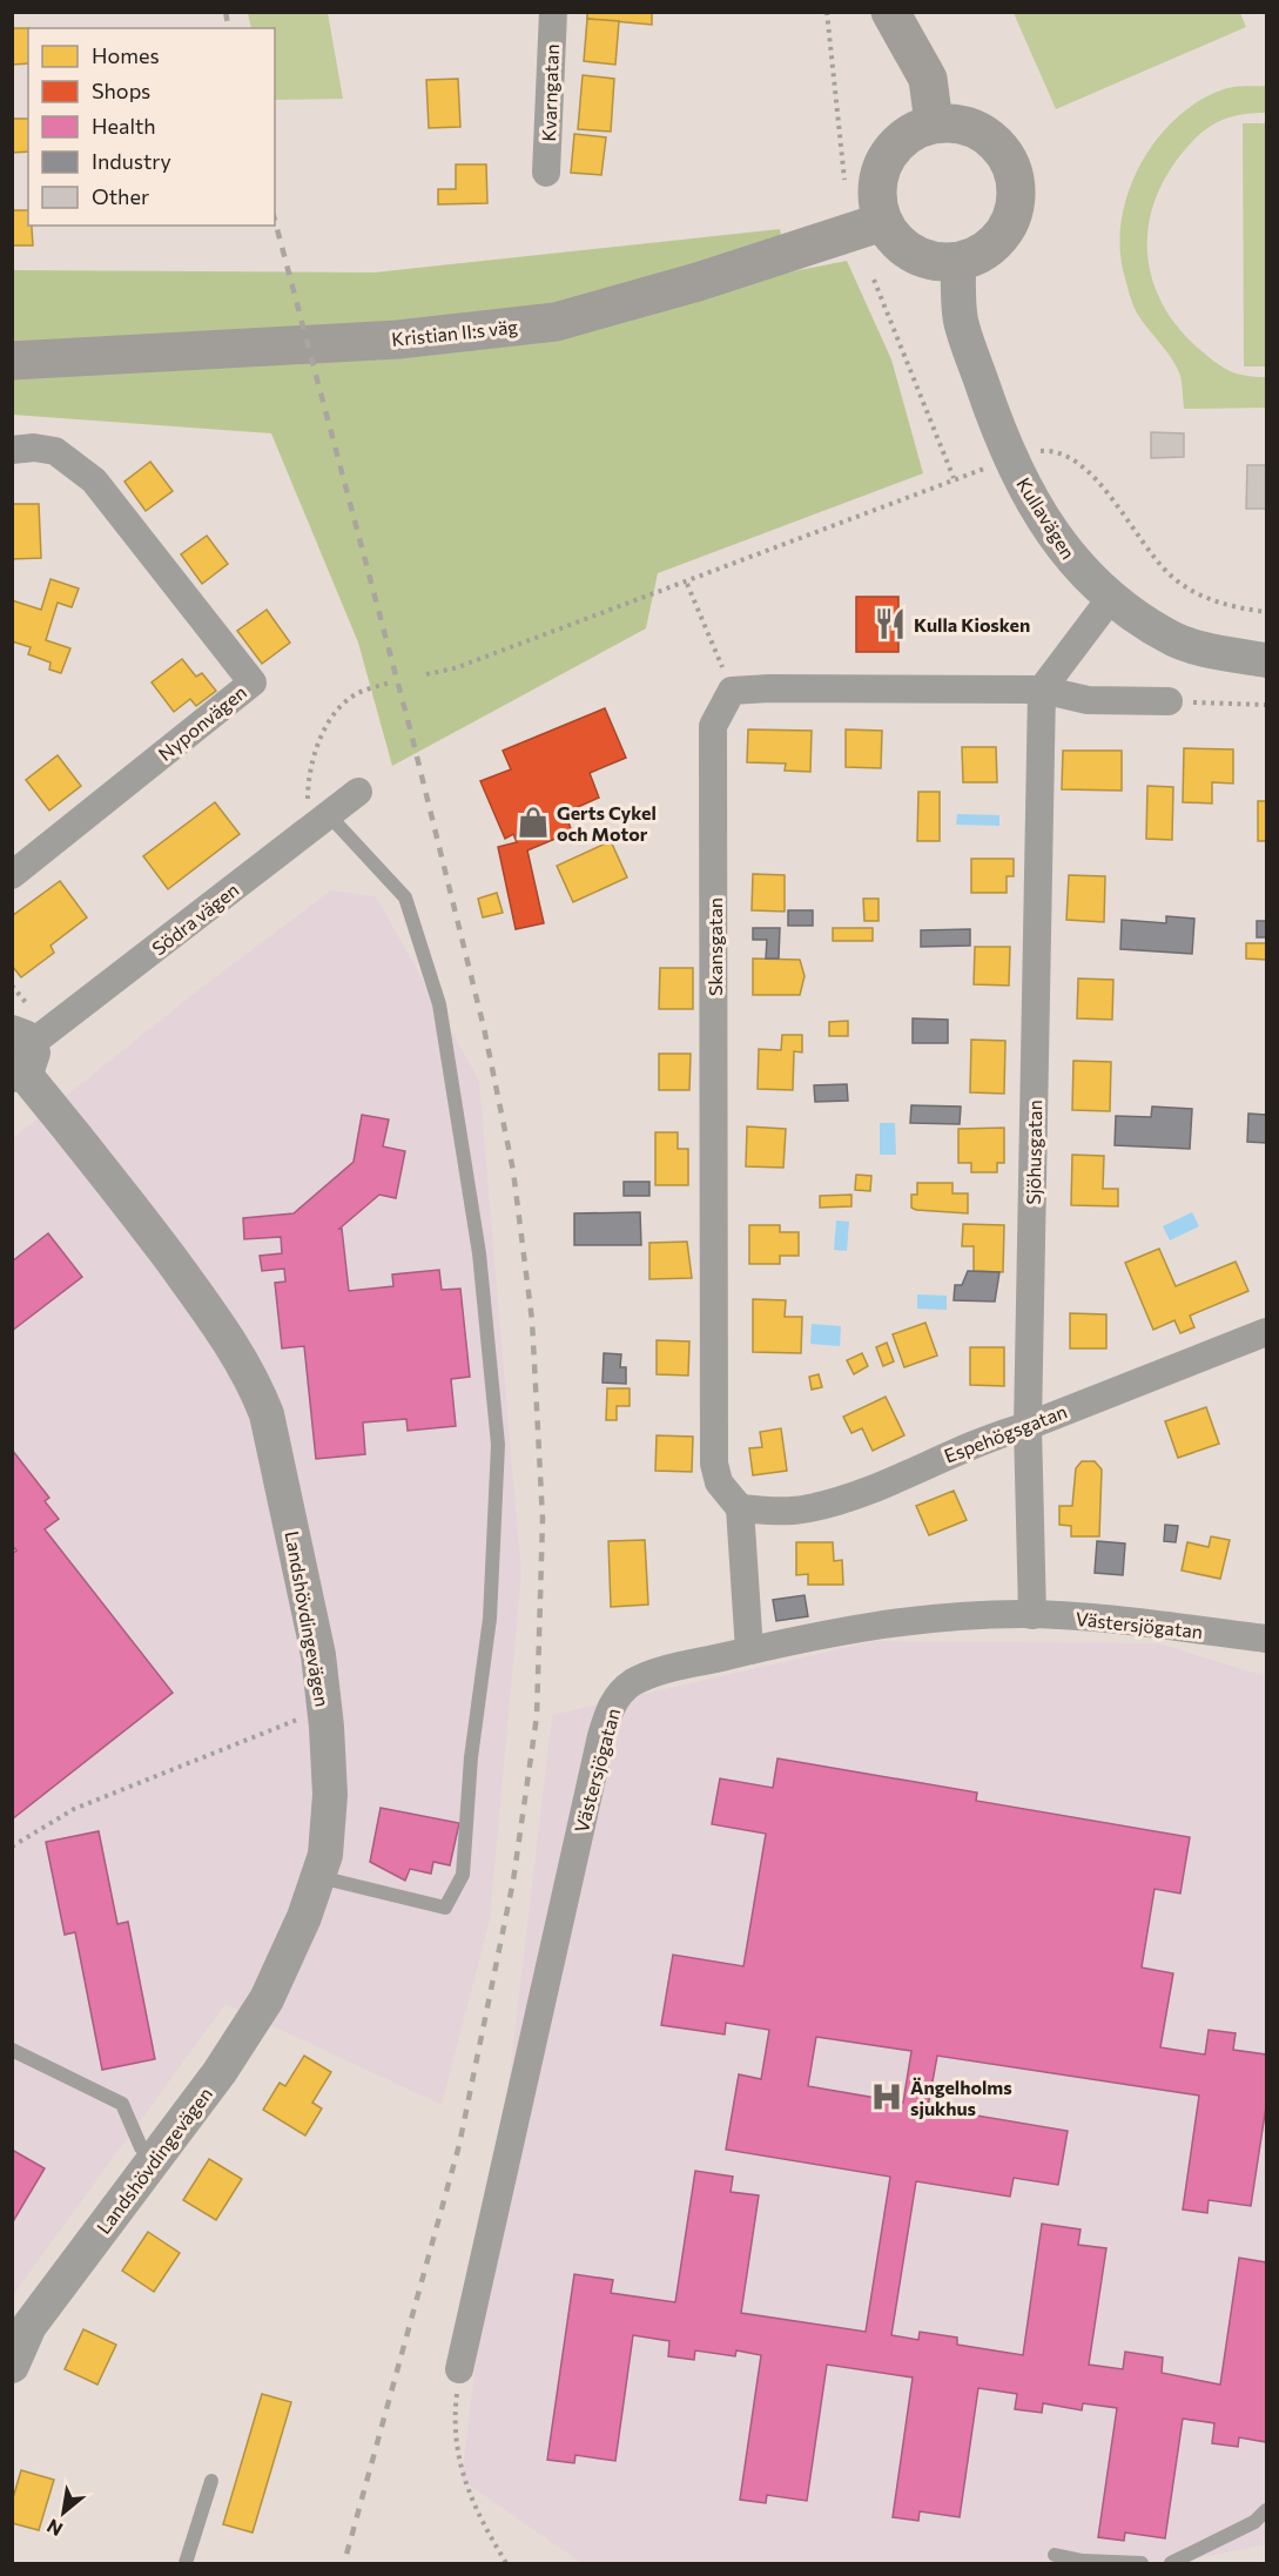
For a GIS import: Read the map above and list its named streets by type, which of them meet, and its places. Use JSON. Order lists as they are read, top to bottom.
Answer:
{
  "streets": {
    "main road": ["Kristian II:s väg"],
    "street": [
      "Kvarngatan",
      "Kullavägen",
      "Nyponvägen",
      "Södra vägen",
      "Skansgatan",
      "Sjöhusgatan",
      "Espehögsgatan",
      "Landshövdingevägen",
      "Västersjögatan"
    ]
  },
  "crossings": [
    ["Kristian II:s väg", "Kullavägen"],
    ["Södra vägen", "Landshövdingevägen"],
    ["Skansgatan", "Espehögsgatan"],
    ["Sjöhusgatan", "Espehögsgatan"],
    ["Sjöhusgatan", "Västersjögatan"]
  ],
  "places": {
    "restaurant": ["Kulla Kiosken"],
    "shop": ["Gerts Cykel och Motor"],
    "hospital": ["Ängelholms sjukhus"]
  },
  "legend": [
    "Homes",
    "Shops",
    "Health",
    "Industry",
    "Other"
  ],
  "north": "bottom left"
}
